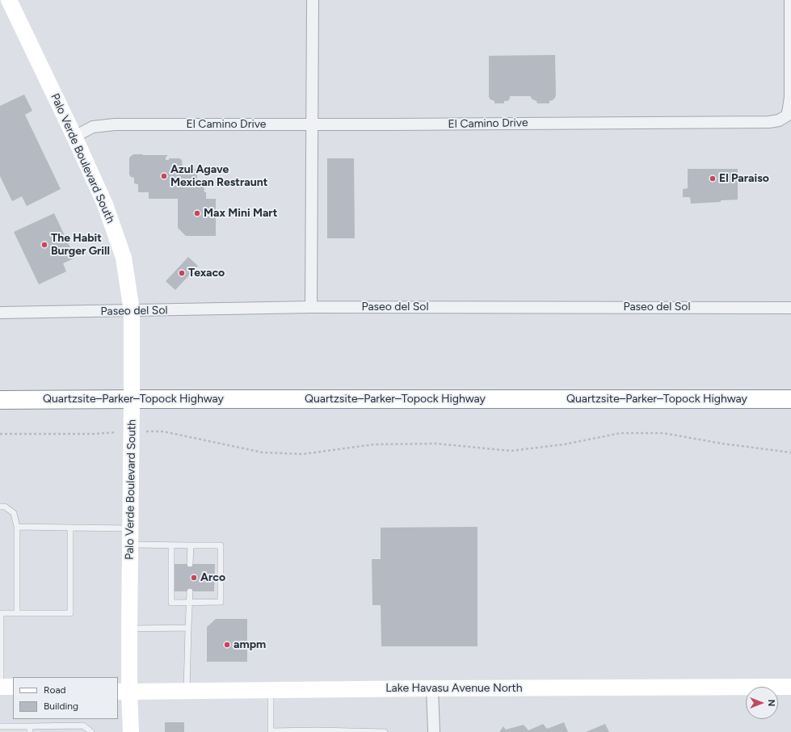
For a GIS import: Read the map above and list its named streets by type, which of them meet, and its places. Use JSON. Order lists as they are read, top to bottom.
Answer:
{
  "streets": {
    "highway": ["Quartzsite–Parker–Topock Highway"],
    "main road": ["Palo Verde Boulevard South", "Lake Havasu Avenue North"],
    "street": ["El Camino Drive", "Paseo del Sol"]
  },
  "crossings": [
    ["El Camino Drive", "Palo Verde Boulevard South"],
    ["Palo Verde Boulevard South", "Paseo del Sol"],
    ["Palo Verde Boulevard South", "Quartzsite–Parker–Topock Highway"],
    ["Palo Verde Boulevard South", "Lake Havasu Avenue North"]
  ],
  "places": [
    "Azul Agave Mexican Restraunt",
    "El Paraiso",
    "Max Mini Mart",
    "The Habit Burger Grill",
    "Texaco",
    "Arco",
    "ampm"
  ],
  "legend": ["Road", "Building"],
  "north": "right"
}
